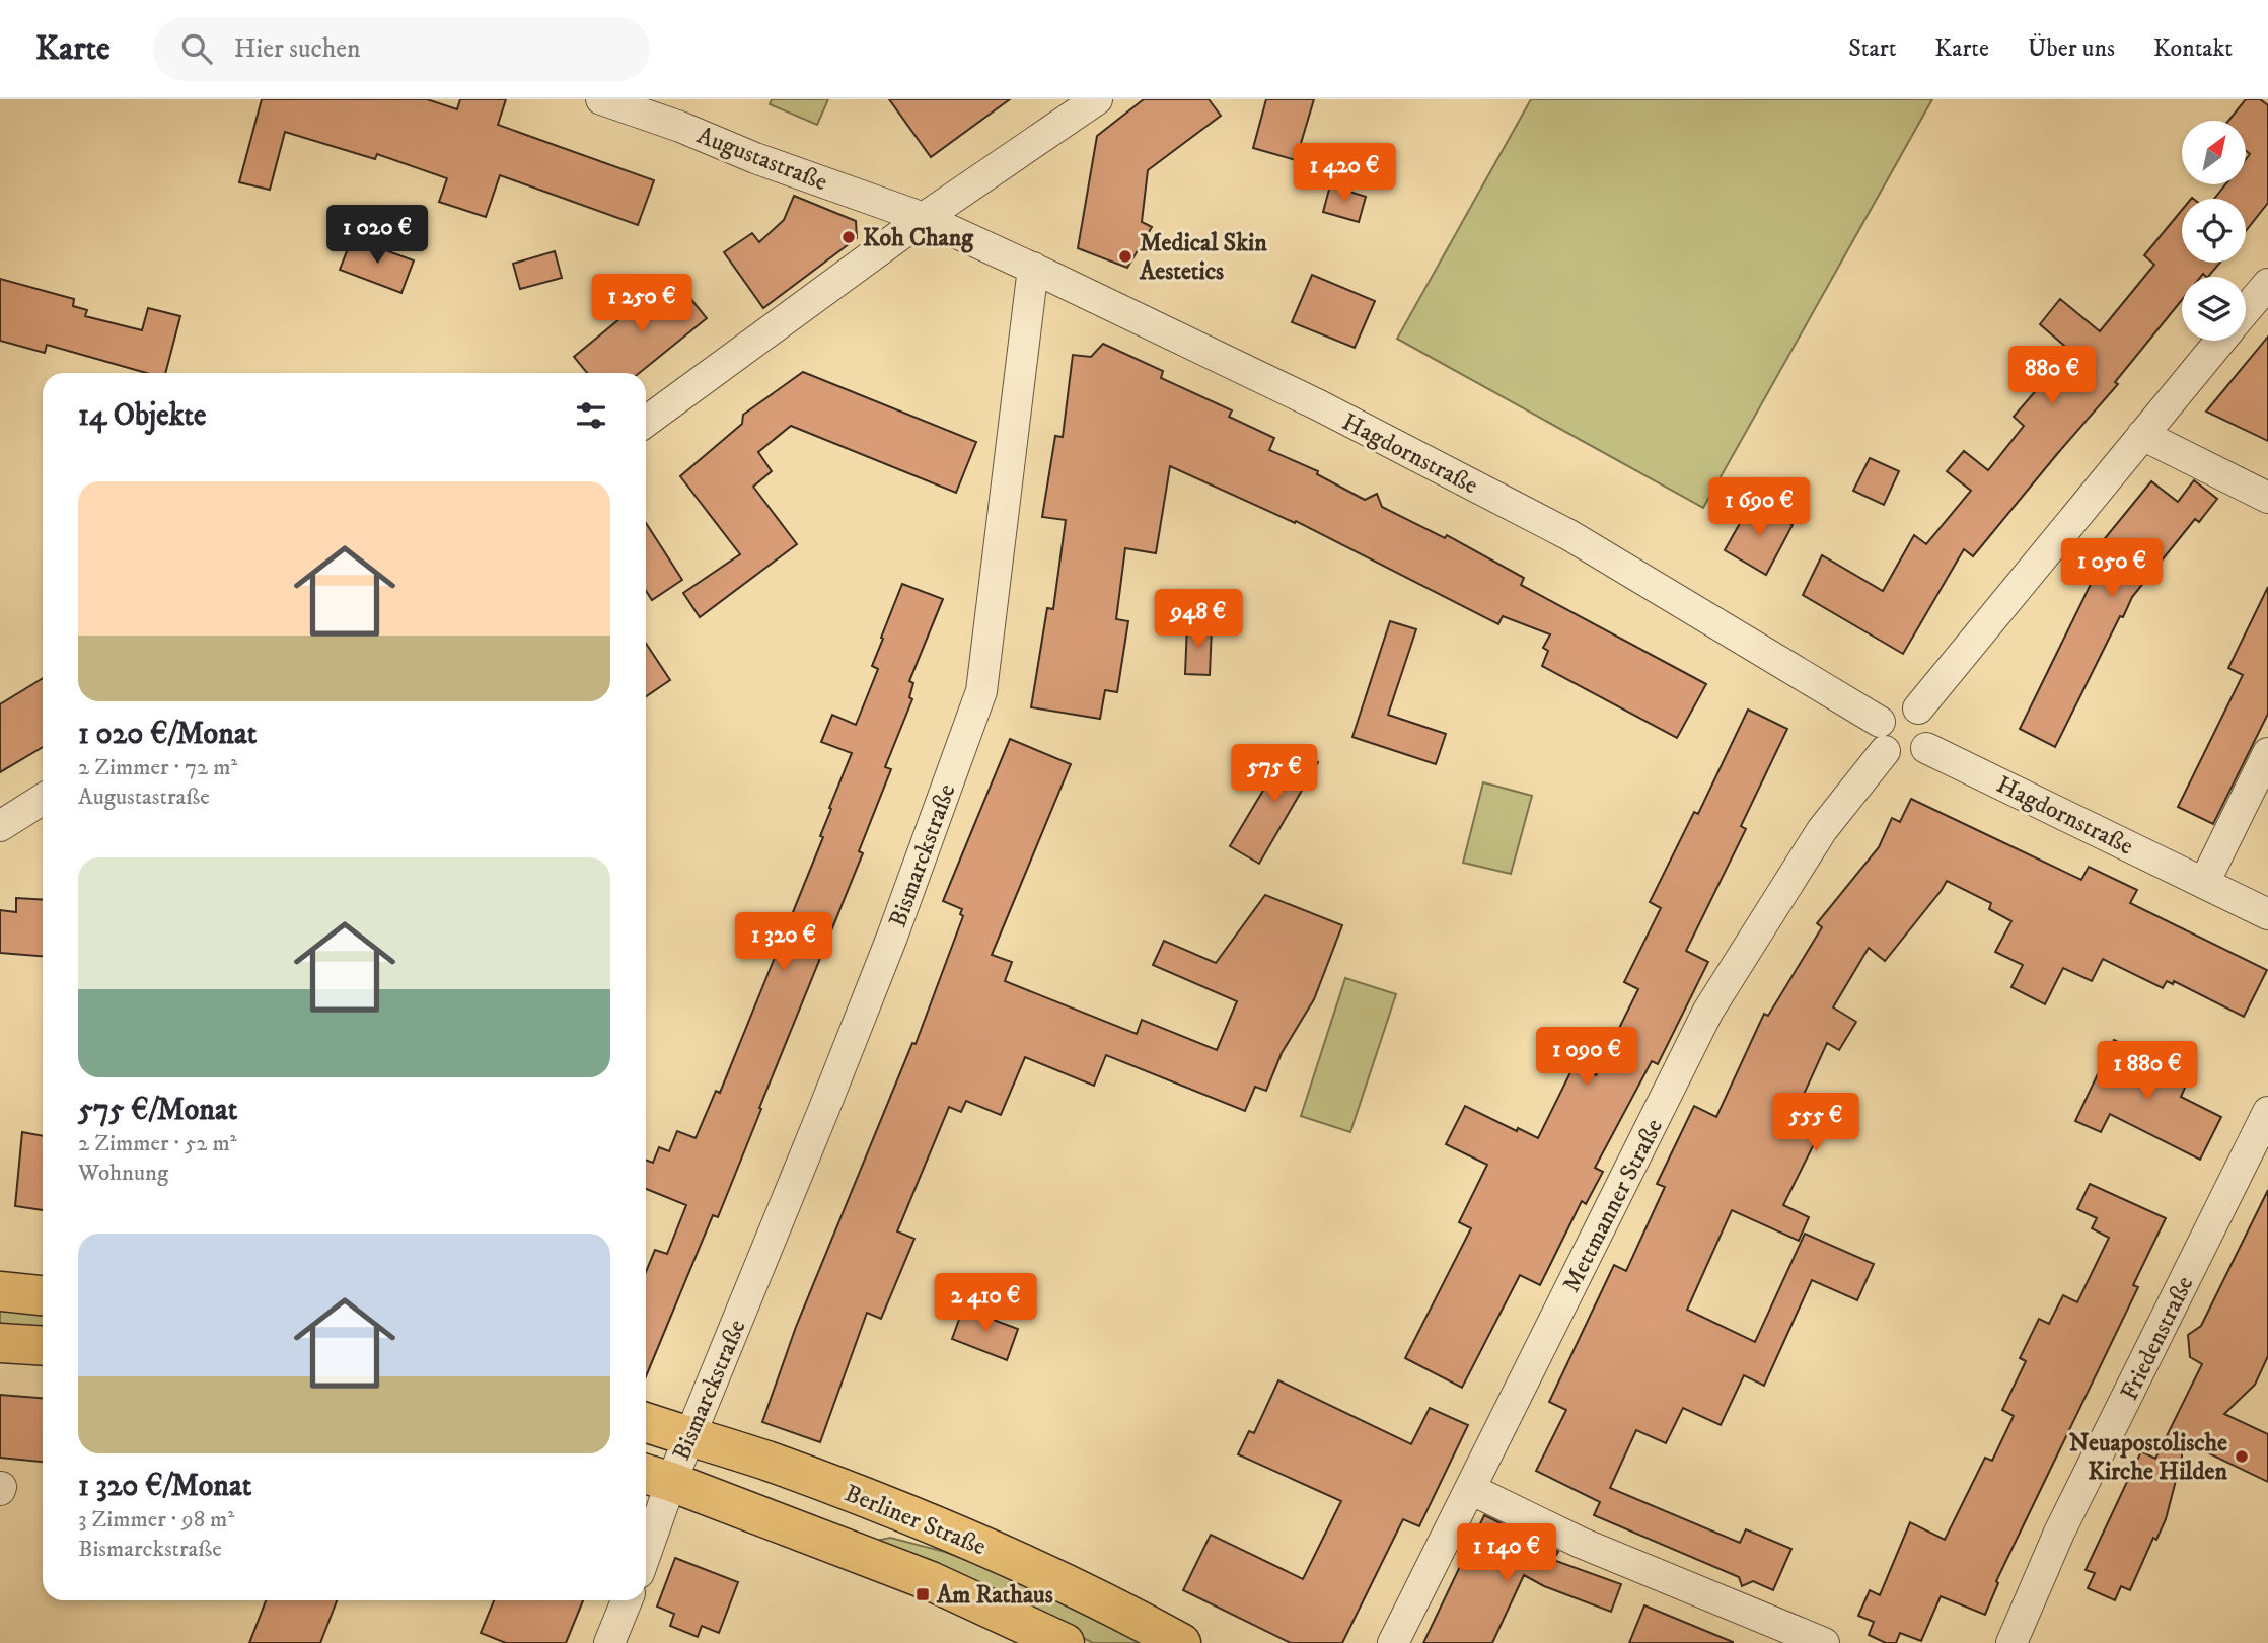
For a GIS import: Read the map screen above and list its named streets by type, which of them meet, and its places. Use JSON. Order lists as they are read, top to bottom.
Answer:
{
  "streets": {
    "main road": ["Berliner Straße"],
    "street": [
      "Augustastraße",
      "Hagdornstraße",
      "Bismarckstraße",
      "Mettmanner Straße",
      "Friedenstraße"
    ]
  },
  "crossings": [
    ["Augustastraße", "Hagdornstraße"],
    ["Hagdornstraße", "Bismarckstraße"],
    ["Hagdornstraße", "Mettmanner Straße"],
    ["Bismarckstraße", "Berliner Straße"]
  ],
  "places": {
    "other": ["Koh Chang", "Medical Skin Aestetics", "Neuapostolische Kirche Hilden"],
    "transit": ["Am Rathaus"]
  },
  "north": "top right",
  "page": {
    "header": "Karte",
    "search": "Hier suchen",
    "nav": [
      "Start",
      "Karte",
      "Über uns",
      "Kontakt"
    ],
    "price": [
      "1 420 €",
      "1 020 €",
      "1 250 €",
      "880 €",
      "1 690 €",
      "1 050 €",
      "948 €",
      "575 €",
      "1 320 €",
      "1 090 €",
      "1 880 €",
      "555 €",
      "2 410 €",
      "1 140 €"
    ],
    "heading": "14 Objekte",
    "list": [
      {
        "name": "1 020 €/Monat",
        "note": "2 Zimmer · 72 m² · Augustastraße"
      },
      {
        "name": "575 €/Monat",
        "note": "2 Zimmer · 52 m² · Wohnung"
      },
      {
        "name": "1 320 €/Monat",
        "note": "3 Zimmer · 98 m² · Bismarckstraße"
      }
    ]
  }
}
